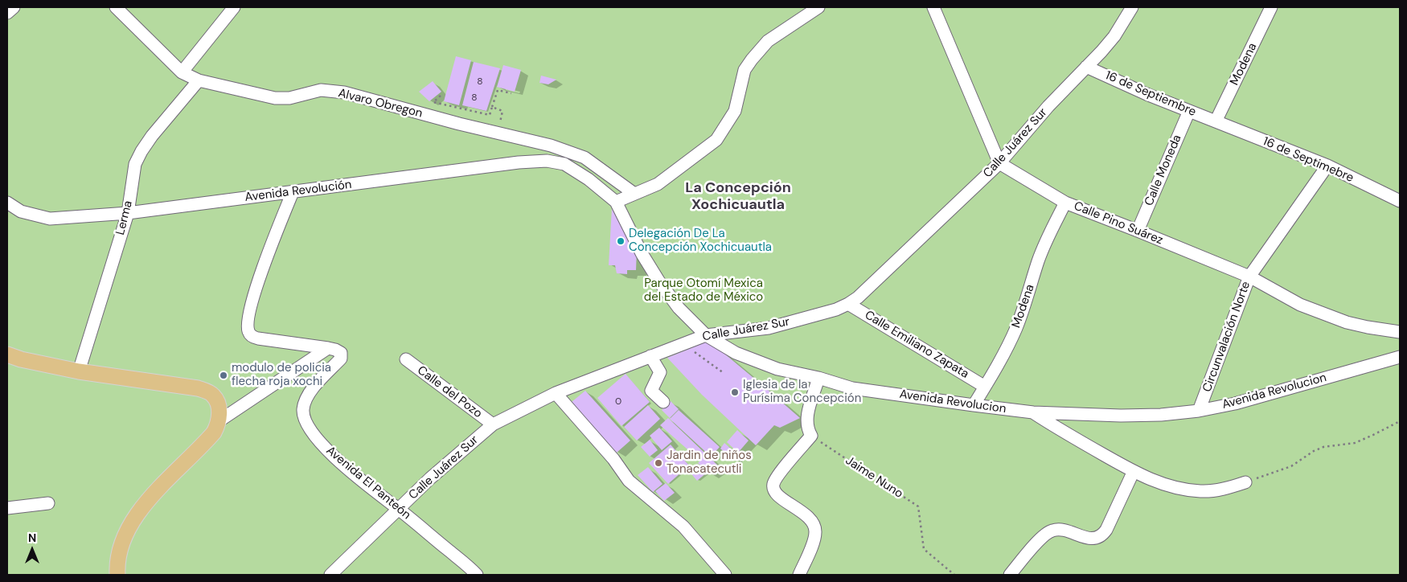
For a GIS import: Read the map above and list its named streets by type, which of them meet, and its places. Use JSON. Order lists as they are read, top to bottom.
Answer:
{
  "streets": {
    "street": [
      "Modena",
      "16 de Septiembre",
      "Alvaro Obregon",
      "Calle Juárez Sur",
      "16 de Septimebre",
      "Calle Moneda",
      "Avenida Revolución",
      "Lerma",
      "Calle Pino Suárez",
      "Circunvalación Norte",
      "Calle Emiliano Zapata",
      "Avenida Revolucion",
      "Calle del Pozo",
      "Avenida El Panteón"
    ],
    "path": ["Jaime Nuno"]
  },
  "crossings": [
    ["Modena", "16 de Septiembre"],
    ["Modena", "16 de Septimebre"],
    ["Modena", "Calle Pino Suárez"],
    ["Modena", "Calle Emiliano Zapata"],
    ["Modena", "Avenida Revolucion"],
    ["16 de Septiembre", "Calle Juárez Sur"],
    ["16 de Septiembre", "16 de Septimebre"],
    ["16 de Septiembre", "Calle Moneda"],
    ["Alvaro Obregon", "Lerma"],
    ["Calle Juárez Sur", "Calle Pino Suárez"],
    ["Calle Juárez Sur", "Calle Emiliano Zapata"],
    ["Calle Juárez Sur", "Avenida Revolucion"],
    ["Calle Juárez Sur", "Calle del Pozo"],
    ["Calle Juárez Sur", "Avenida El Panteón"],
    ["16 de Septimebre", "Circunvalación Norte"],
    ["Calle Moneda", "Calle Pino Suárez"],
    ["Avenida Revolución", "Lerma"],
    ["Avenida Revolución", "Avenida Revolucion"],
    ["Calle Pino Suárez", "Circunvalación Norte"],
    ["Circunvalación Norte", "Avenida Revolucion"]
  ],
  "districts": ["La Concepción Xochicuautla"],
  "parks": ["Parque Otomí Mexica del Estado de México"],
  "places": [
    "Delegación De La Concepción Xochicuautla",
    "modulo de policia flecha roja xochi",
    "Iglesia de la Purísima Concepción",
    "Jardin de niños Tonacatecutli"
  ],
  "house_numbers": ["8", "8", "0"],
  "north": "top"
}
